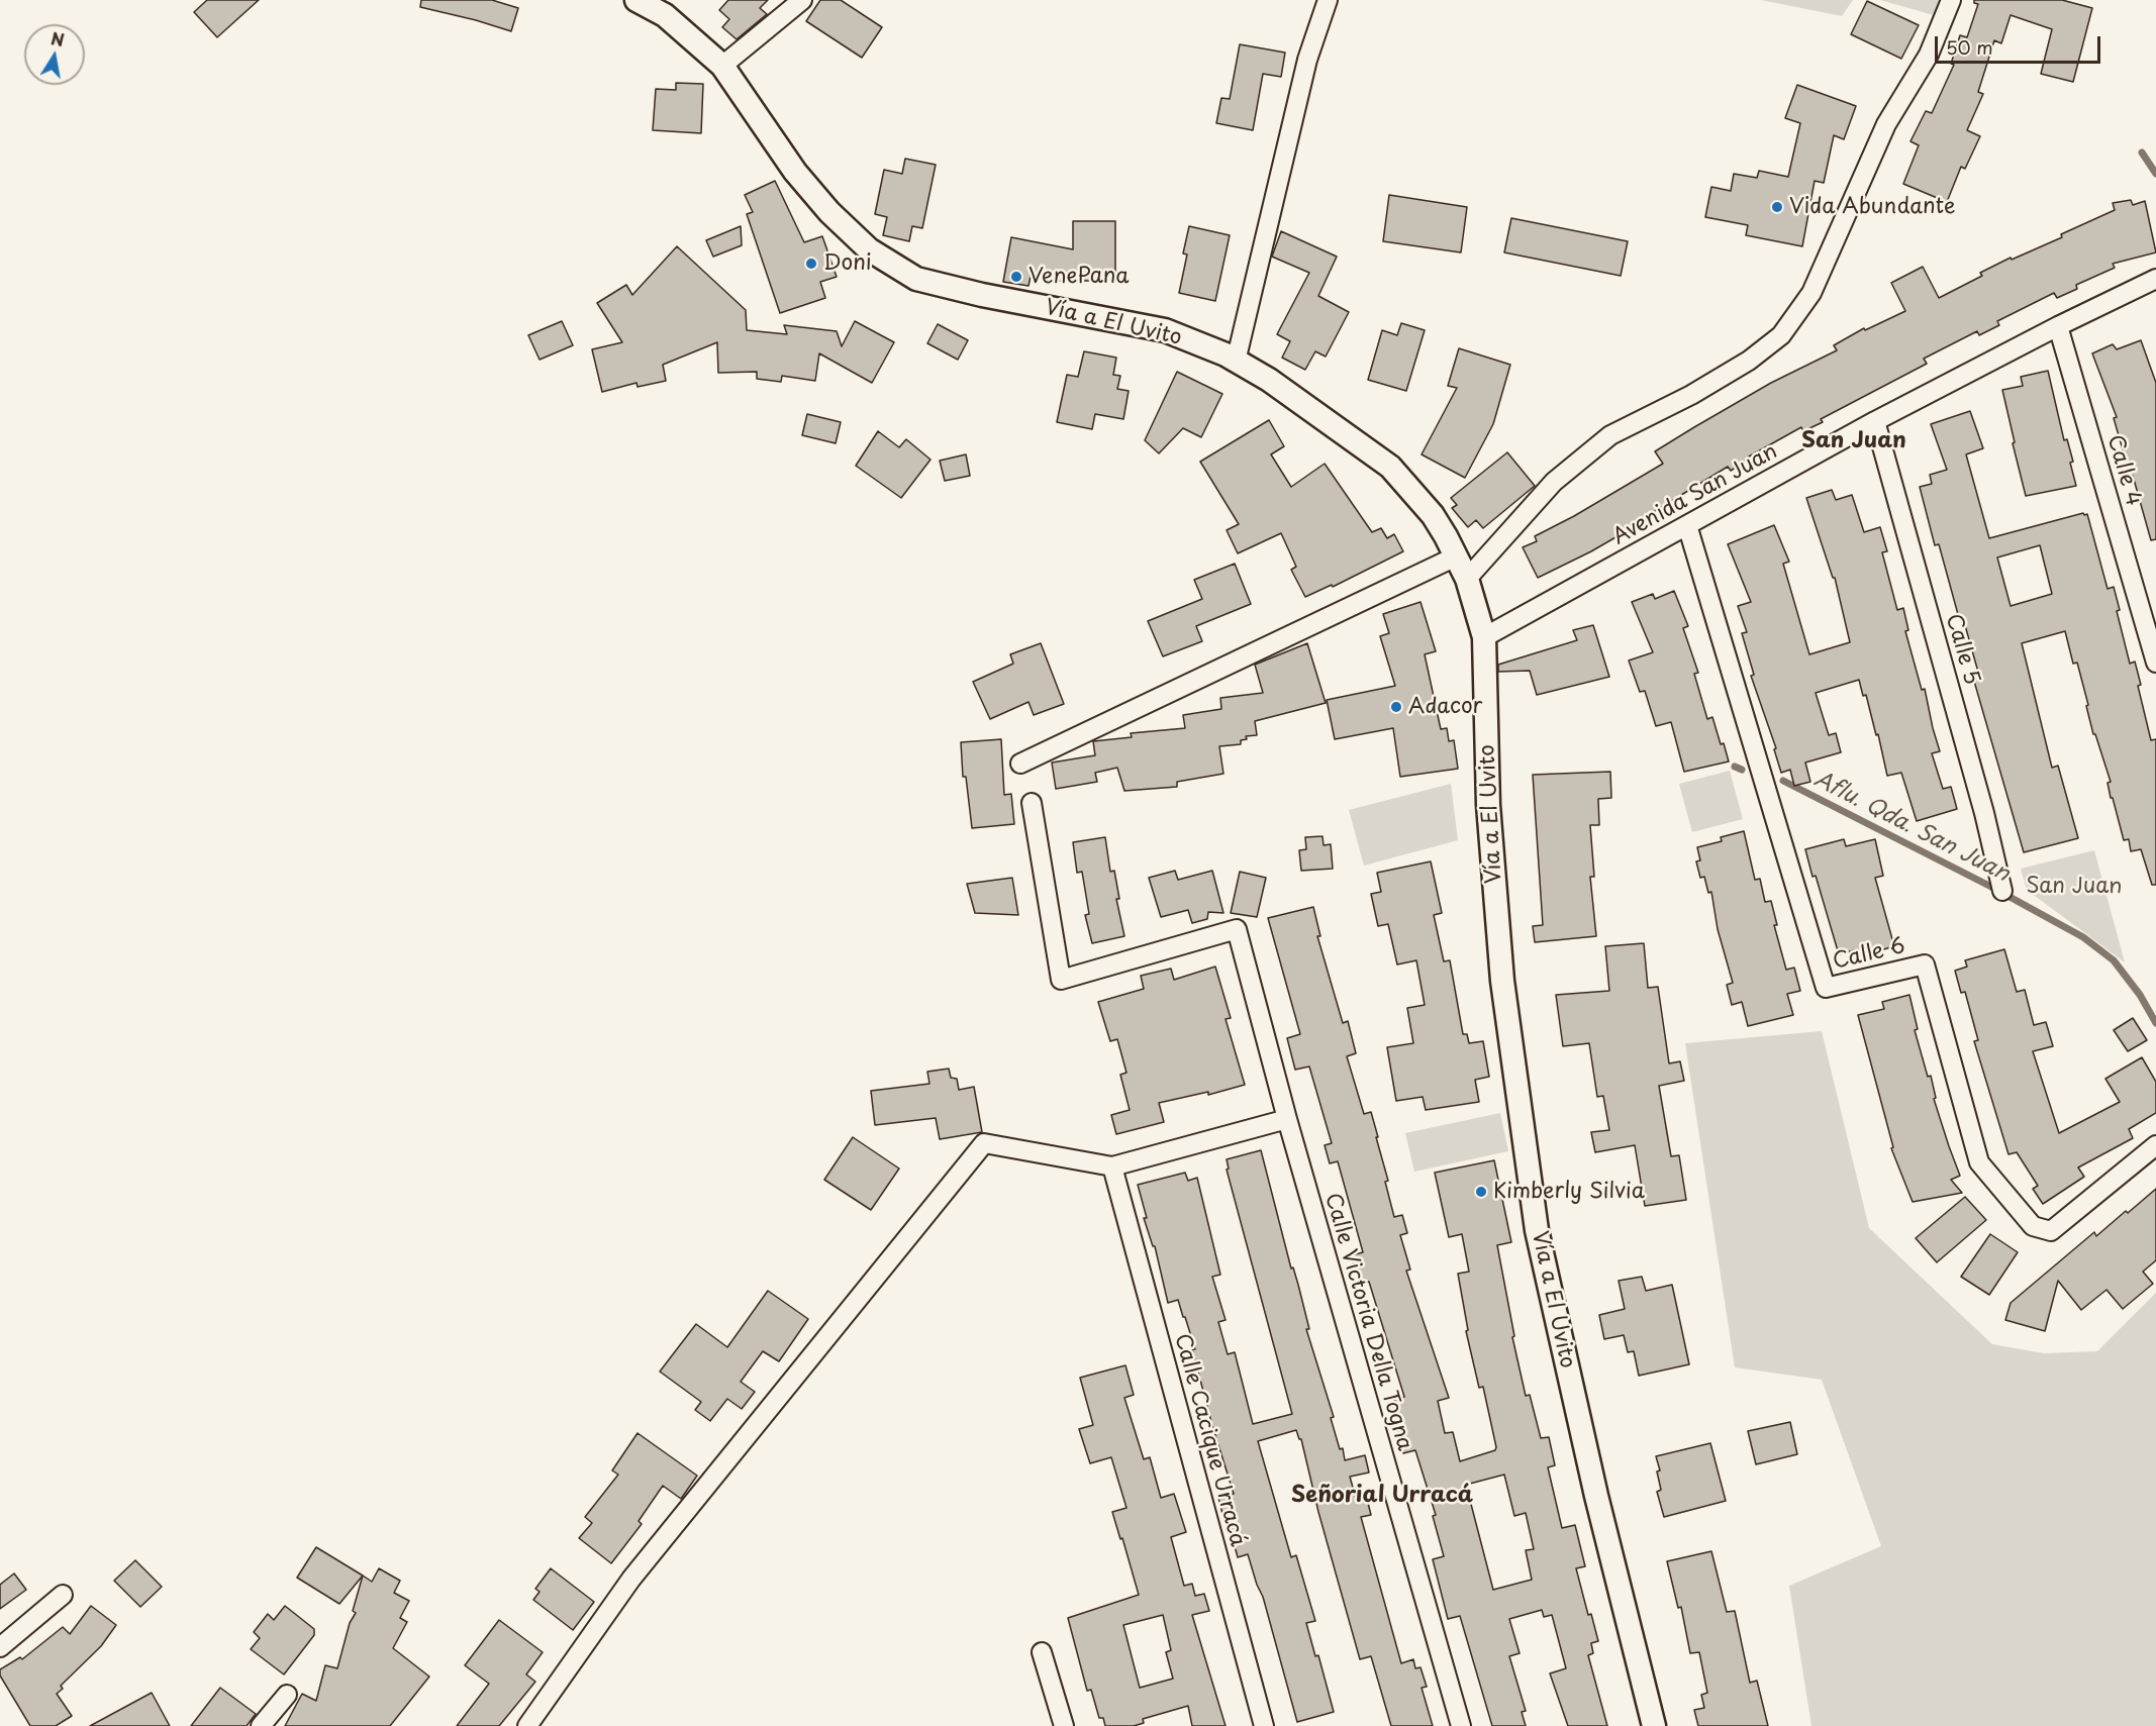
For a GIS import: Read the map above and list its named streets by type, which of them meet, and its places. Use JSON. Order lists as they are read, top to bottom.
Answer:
{
  "streets": {
    "street": [
      "Vía a El Uvito",
      "Calle 4",
      "Avenida San Juan",
      "Calle 5",
      "Calle 6",
      "Calle Victoria Della Togna",
      "Calle Cacique Urracá"
    ]
  },
  "crossings": [
    ["Vía a El Uvito", "Avenida San Juan"],
    ["Calle 4", "Avenida San Juan"],
    ["Avenida San Juan", "Calle 5"],
    ["Avenida San Juan", "Calle 6"]
  ],
  "districts": ["San Juan", "Señorial Urracá"],
  "water": ["Aflu. Qda. San Juan"],
  "parks": ["San Juan"],
  "places": [
    "Vida Abundante",
    "Doni",
    "VenePana",
    "Adacor",
    "Kimberly Silvia"
  ],
  "scale_bar": "50 m",
  "north": "top"
}
